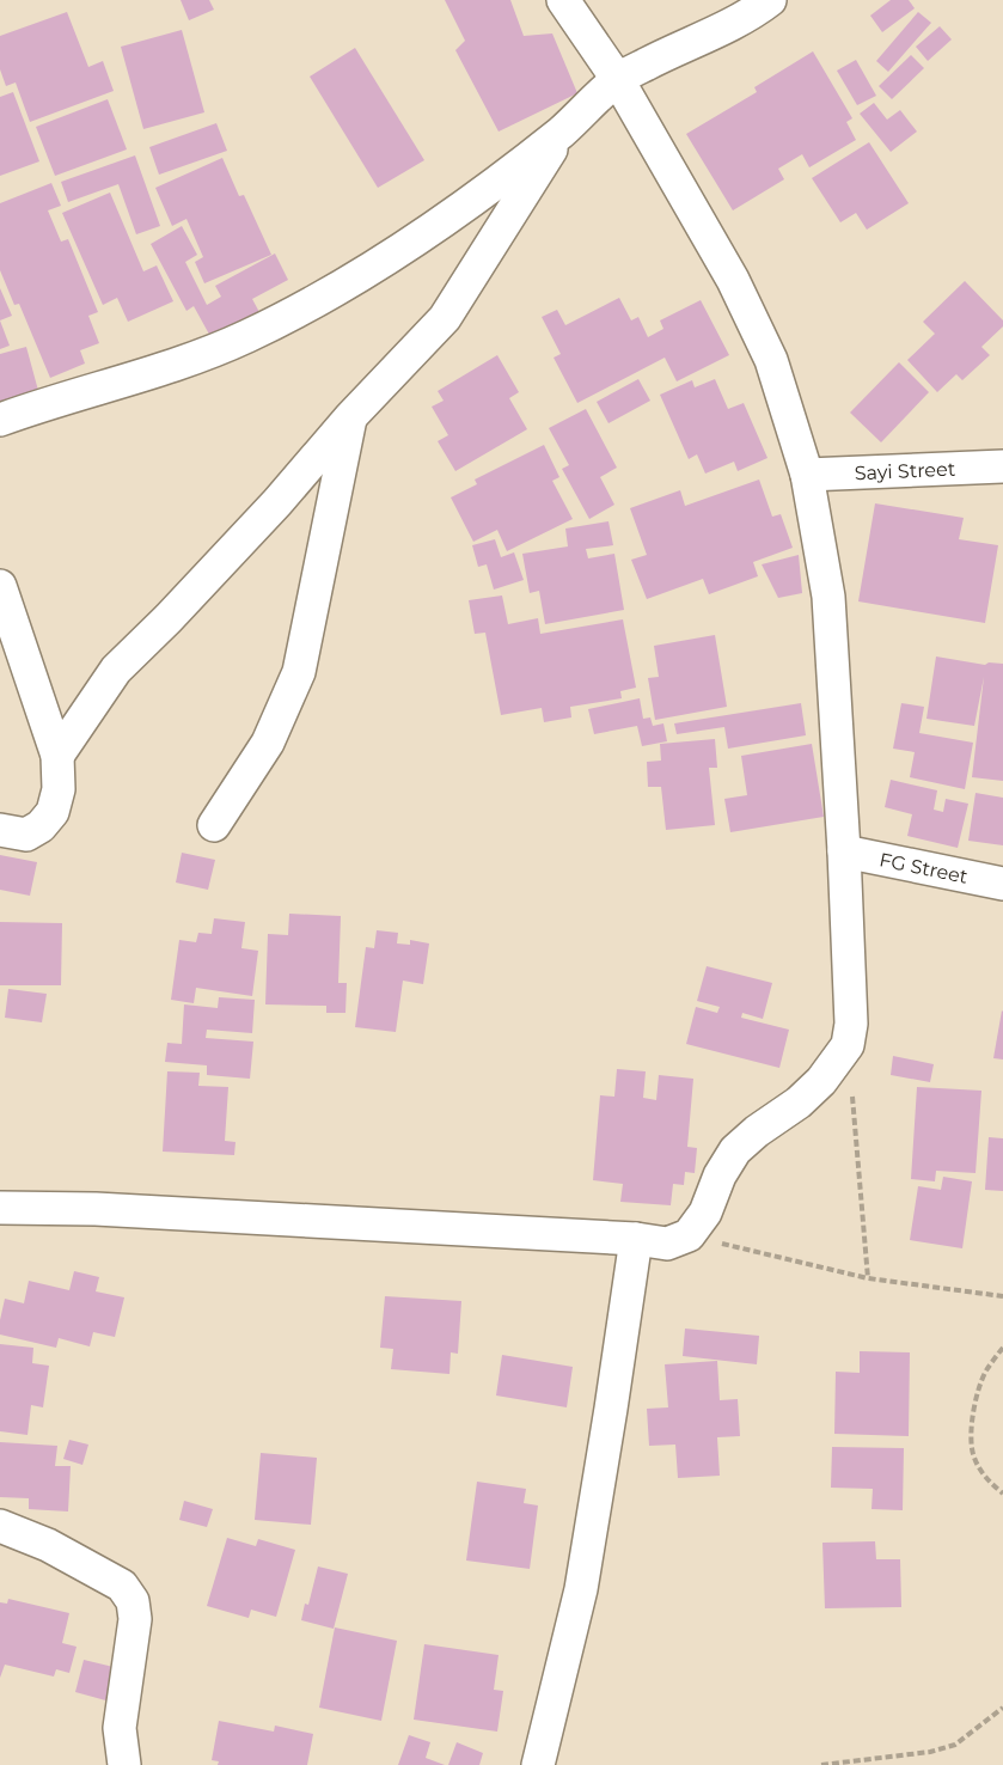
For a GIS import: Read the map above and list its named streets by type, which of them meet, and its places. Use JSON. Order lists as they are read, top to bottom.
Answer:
{
  "streets": {
    "street": ["Sayi Street", "FG Street"]
  }
}
